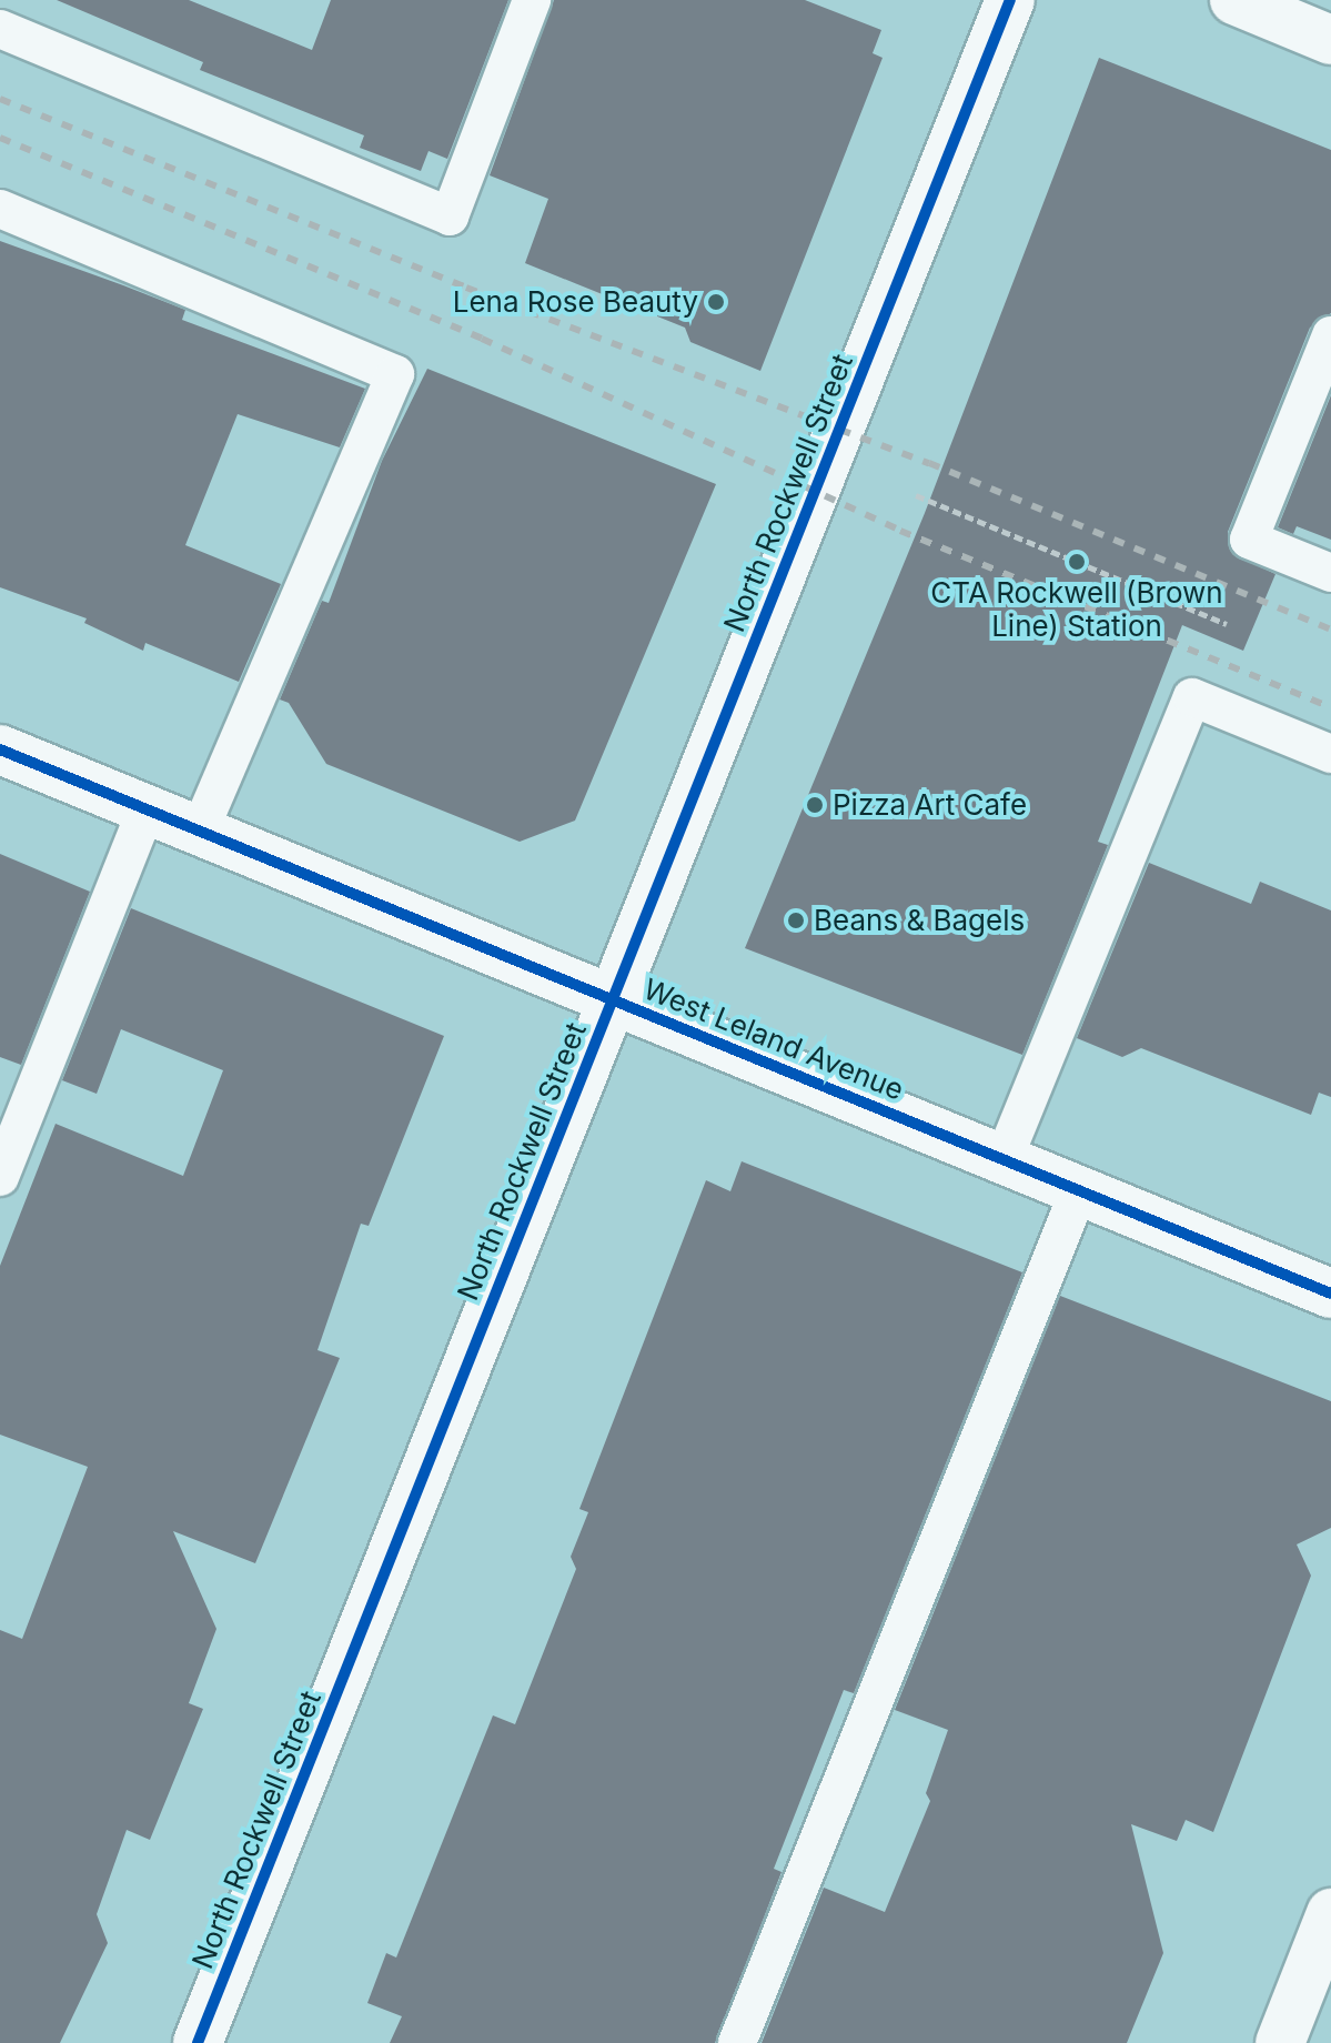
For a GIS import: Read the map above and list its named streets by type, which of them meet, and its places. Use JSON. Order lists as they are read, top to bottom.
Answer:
{
  "streets": {
    "street": ["North Rockwell Street", "West Leland Avenue"]
  },
  "crossings": [
    ["North Rockwell Street", "West Leland Avenue"]
  ],
  "places": [
    "Lena Rose Beauty",
    "CTA Rockwell (Brown Line) Station",
    "Pizza Art Cafe",
    "Beans & Bagels"
  ]
}
